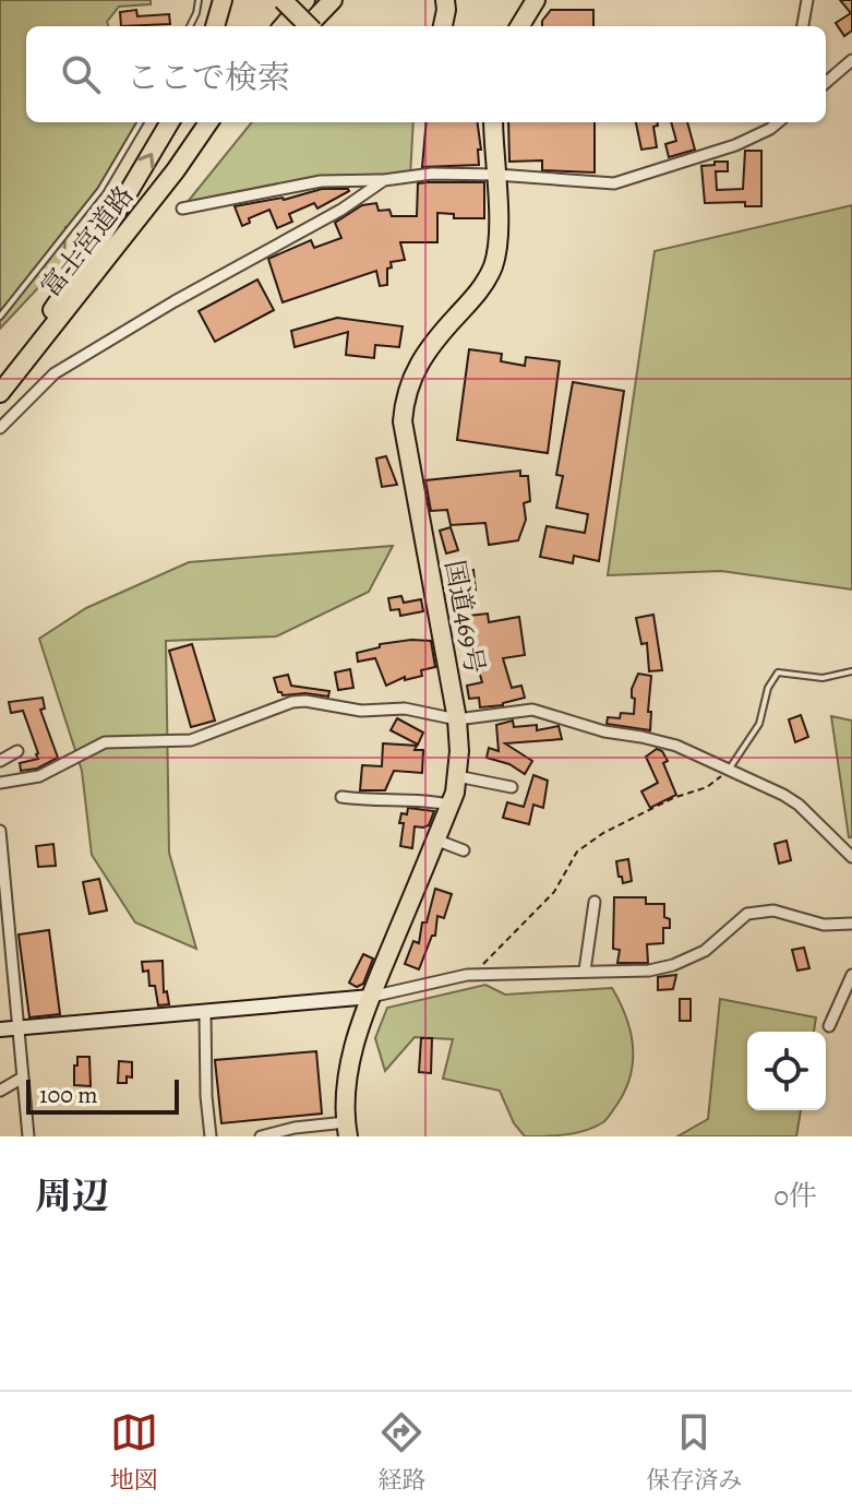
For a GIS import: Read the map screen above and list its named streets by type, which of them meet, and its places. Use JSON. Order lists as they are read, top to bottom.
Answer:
{
  "streets": {
    "highway": ["富士宮道路", "国道469号"]
  },
  "scale_bar": "100 m",
  "page": {
    "search": "ここで検索",
    "scale": "100 m",
    "heading": ["周辺", "0件"],
    "nav": ["地図", "経路", "保存済み"]
  }
}
